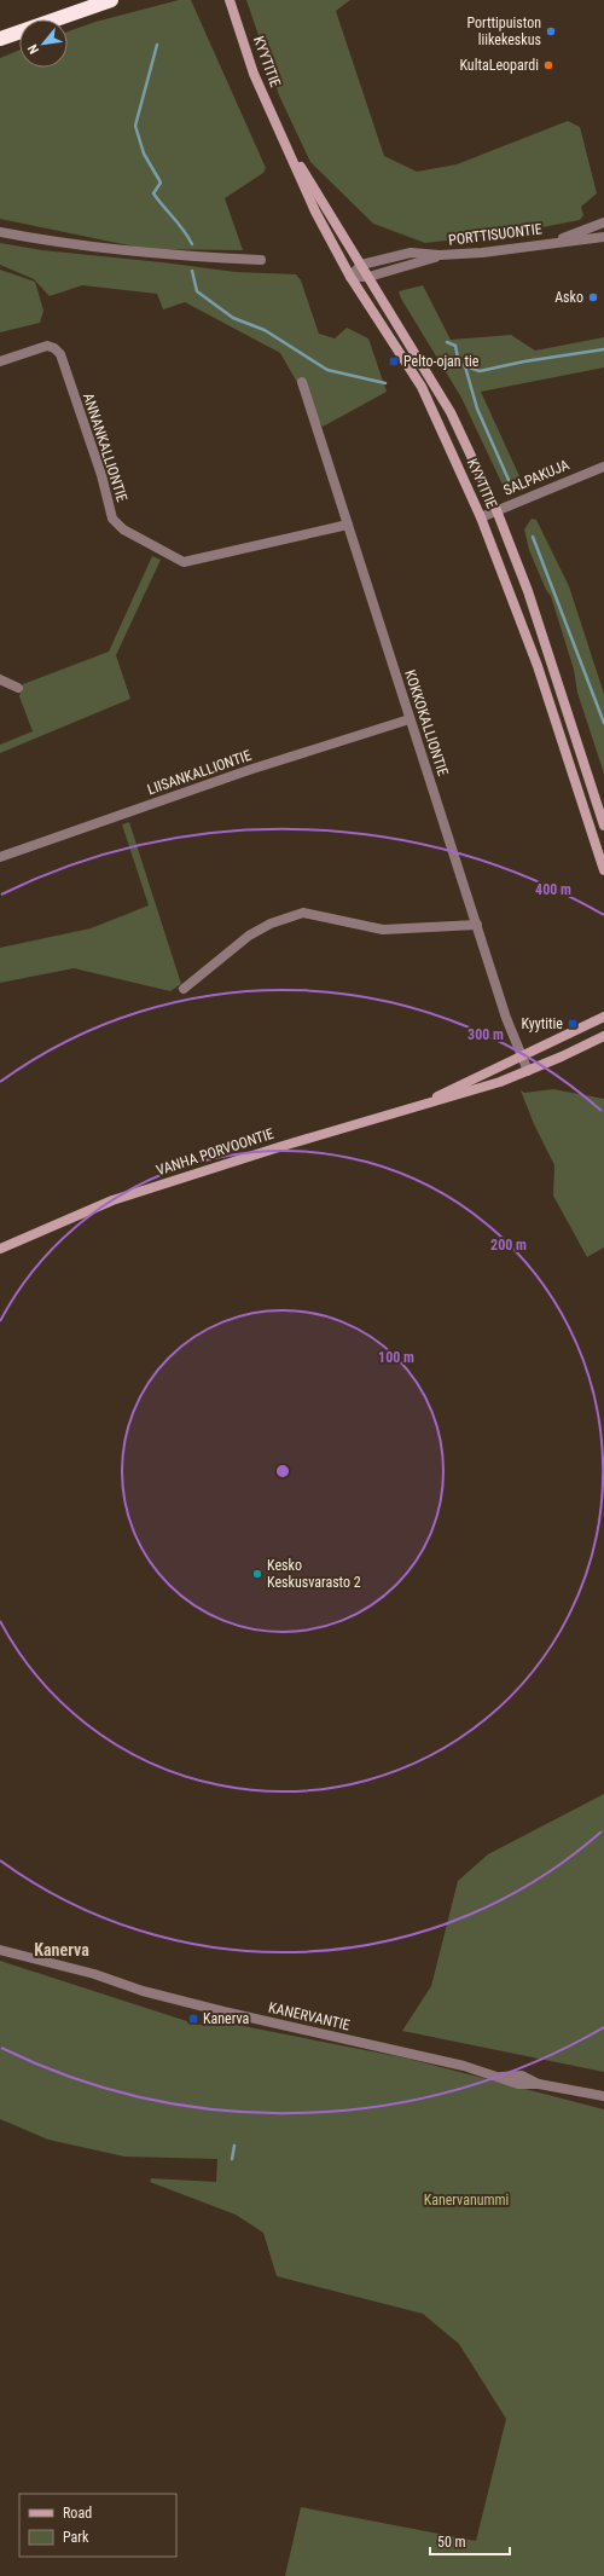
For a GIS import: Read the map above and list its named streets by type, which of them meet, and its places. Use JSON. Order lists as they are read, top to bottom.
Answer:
{
  "streets": {
    "main road": ["KYYTITIE", "VANHA PORVOONTIE"],
    "street": [
      "PORTTISUONTIE",
      "ANNANKALLIONTIE",
      "SALPAKUJA",
      "KOKKOKALLIONTIE",
      "LIISANKALLIONTIE",
      "KANERVANTIE"
    ]
  },
  "crossings": [
    ["KYYTITIE", "PORTTISUONTIE"],
    ["KYYTITIE", "SALPAKUJA"],
    ["ANNANKALLIONTIE", "KOKKOKALLIONTIE"],
    ["KOKKOKALLIONTIE", "LIISANKALLIONTIE"],
    ["KOKKOKALLIONTIE", "VANHA PORVOONTIE"]
  ],
  "districts": ["Kanerva"],
  "parks": ["Kanervanummi"],
  "places": {
    "other": [
      "Porttipuiston liikekeskus",
      "KultaLeopardi",
      "Asko",
      "Kesko Keskusvarasto 2"
    ],
    "transit": ["Pelto-ojan tie", "Kyytitie", "Kanerva"]
  },
  "legend": ["Road", "Park"],
  "scale_bar": "50 m",
  "north": "bottom left",
  "rings": [
    "400 m",
    "300 m",
    "200 m",
    "100 m"
  ]
}
